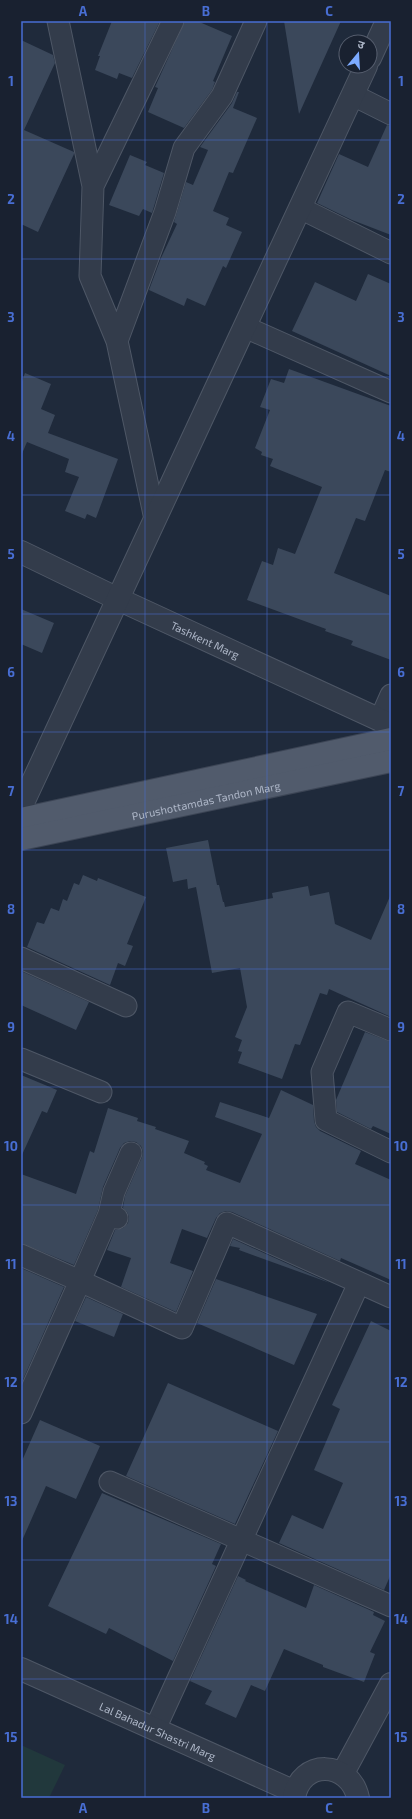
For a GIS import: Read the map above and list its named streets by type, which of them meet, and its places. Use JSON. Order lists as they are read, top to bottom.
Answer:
{
  "streets": {
    "main road": ["Purushottamdas Tandon Marg"],
    "street": ["Tashkent Marg", "Lal Bahadur Shastri Marg"]
  },
  "north": "top",
  "grid": {
    "columns": ["A", "B", "C"],
    "rows": [
      "1",
      "2",
      "3",
      "4",
      "5",
      "6",
      "7",
      "8",
      "9",
      "10",
      "11",
      "12",
      "13",
      "14",
      "15"
    ]
  }
}
